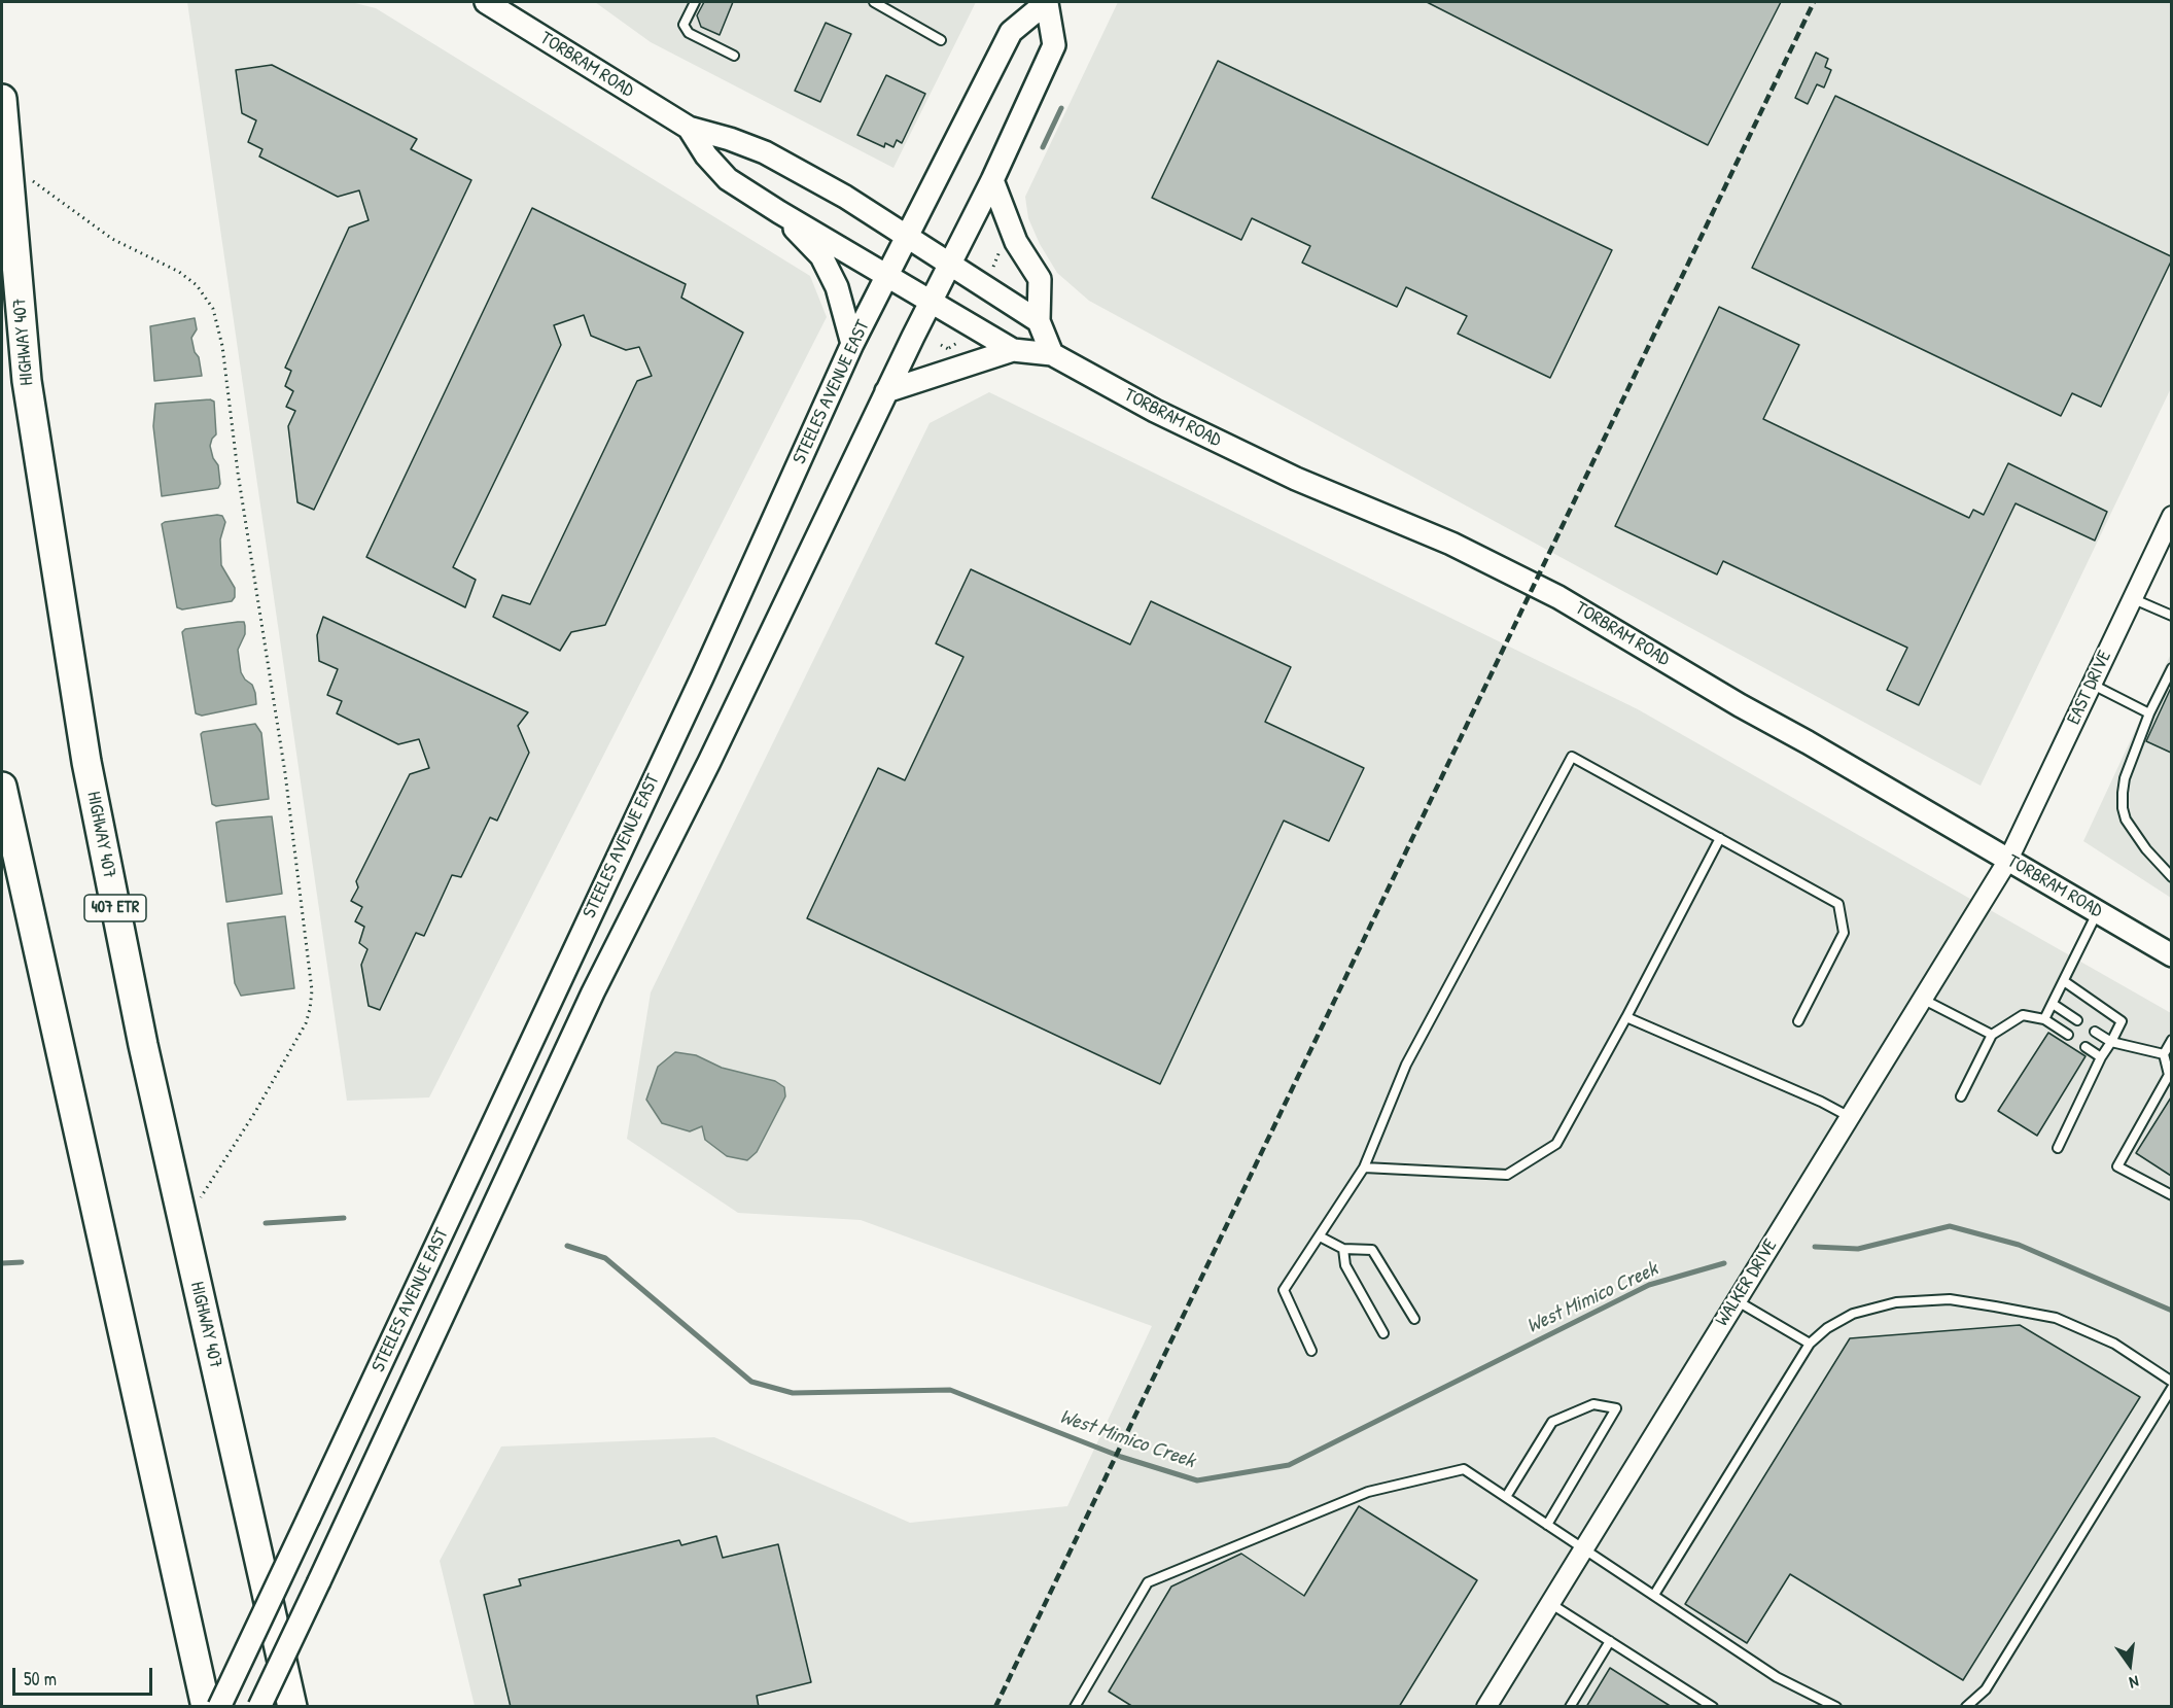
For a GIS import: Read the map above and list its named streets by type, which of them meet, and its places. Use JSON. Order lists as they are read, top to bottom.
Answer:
{
  "streets": {
    "highway": ["HIGHWAY 407", "407 ETR"],
    "main road": ["TORBRAM ROAD", "STEELES AVENUE EAST"],
    "street": ["EAST DRIVE", "WALKER DRIVE"]
  },
  "crossings": [
    ["TORBRAM ROAD", "STEELES AVENUE EAST"],
    ["TORBRAM ROAD", "EAST DRIVE"],
    ["TORBRAM ROAD", "WALKER DRIVE"],
    ["EAST DRIVE", "WALKER DRIVE"]
  ],
  "water": ["West Mimico Creek"],
  "scale_bar": "50 m",
  "north": "bottom"
}
